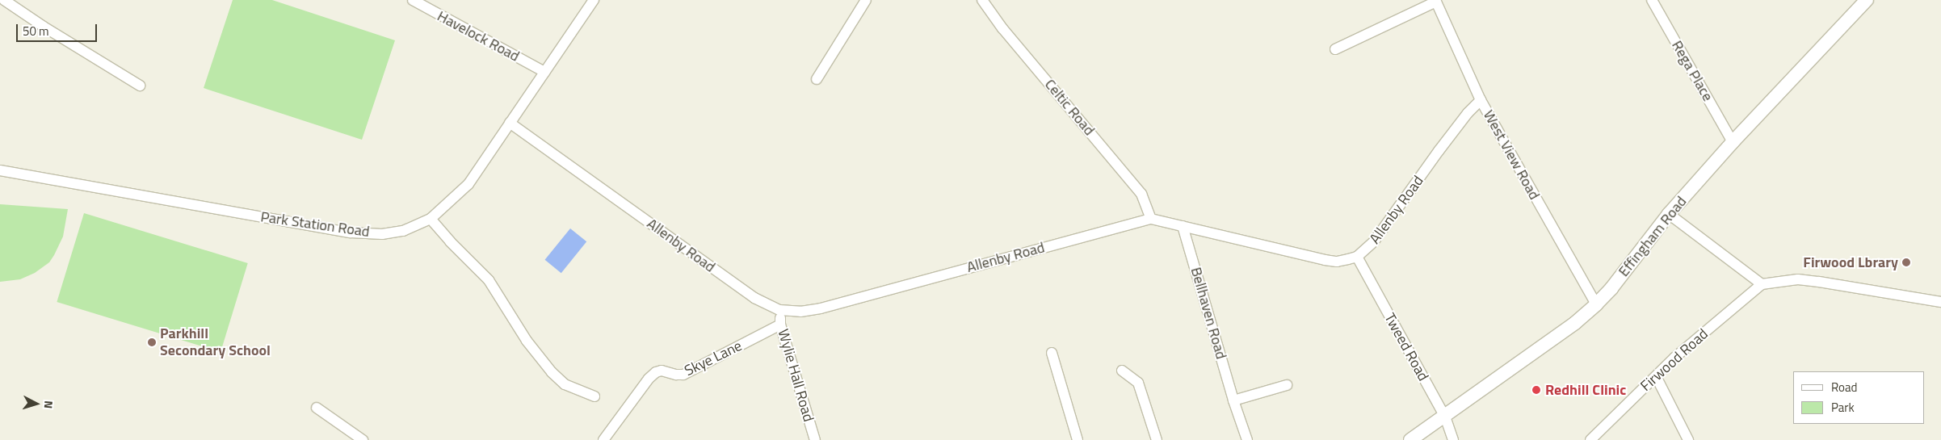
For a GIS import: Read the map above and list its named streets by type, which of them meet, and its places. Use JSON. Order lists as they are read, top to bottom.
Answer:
{
  "streets": {
    "street": [
      "Havelock Road",
      "Rega Place",
      "Celtic Road",
      "West View Road",
      "Allenby Road",
      "Park Station Road",
      "Effingham Road",
      "Bellhaven Road",
      "Tweed Road",
      "Skye Lane",
      "Firwood Road",
      "Wylie Hall Road"
    ]
  },
  "crossings": [
    ["Havelock Road", "Park Station Road"],
    ["Rega Place", "Effingham Road"],
    ["Celtic Road", "Allenby Road"],
    ["West View Road", "Allenby Road"],
    ["West View Road", "Effingham Road"],
    ["Allenby Road", "Park Station Road"],
    ["Allenby Road", "Bellhaven Road"],
    ["Allenby Road", "Tweed Road"],
    ["Allenby Road", "Wylie Hall Road"],
    ["Effingham Road", "Tweed Road"],
    ["Skye Lane", "Wylie Hall Road"]
  ],
  "places": ["Firwood Lbrary", "Parkhill Secondary School", "Redhill Clinic"],
  "legend": ["Road", "Park"],
  "scale_bar": "50 m",
  "north": "right"
}
